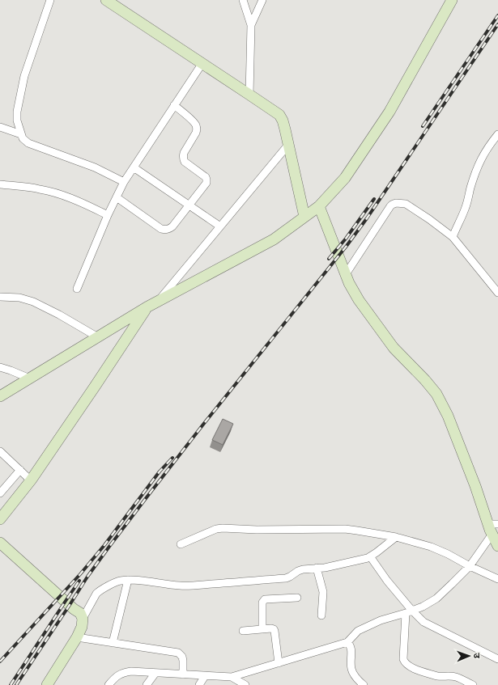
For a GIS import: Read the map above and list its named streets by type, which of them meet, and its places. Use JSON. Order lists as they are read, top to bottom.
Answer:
{
  "north": "right"
}
